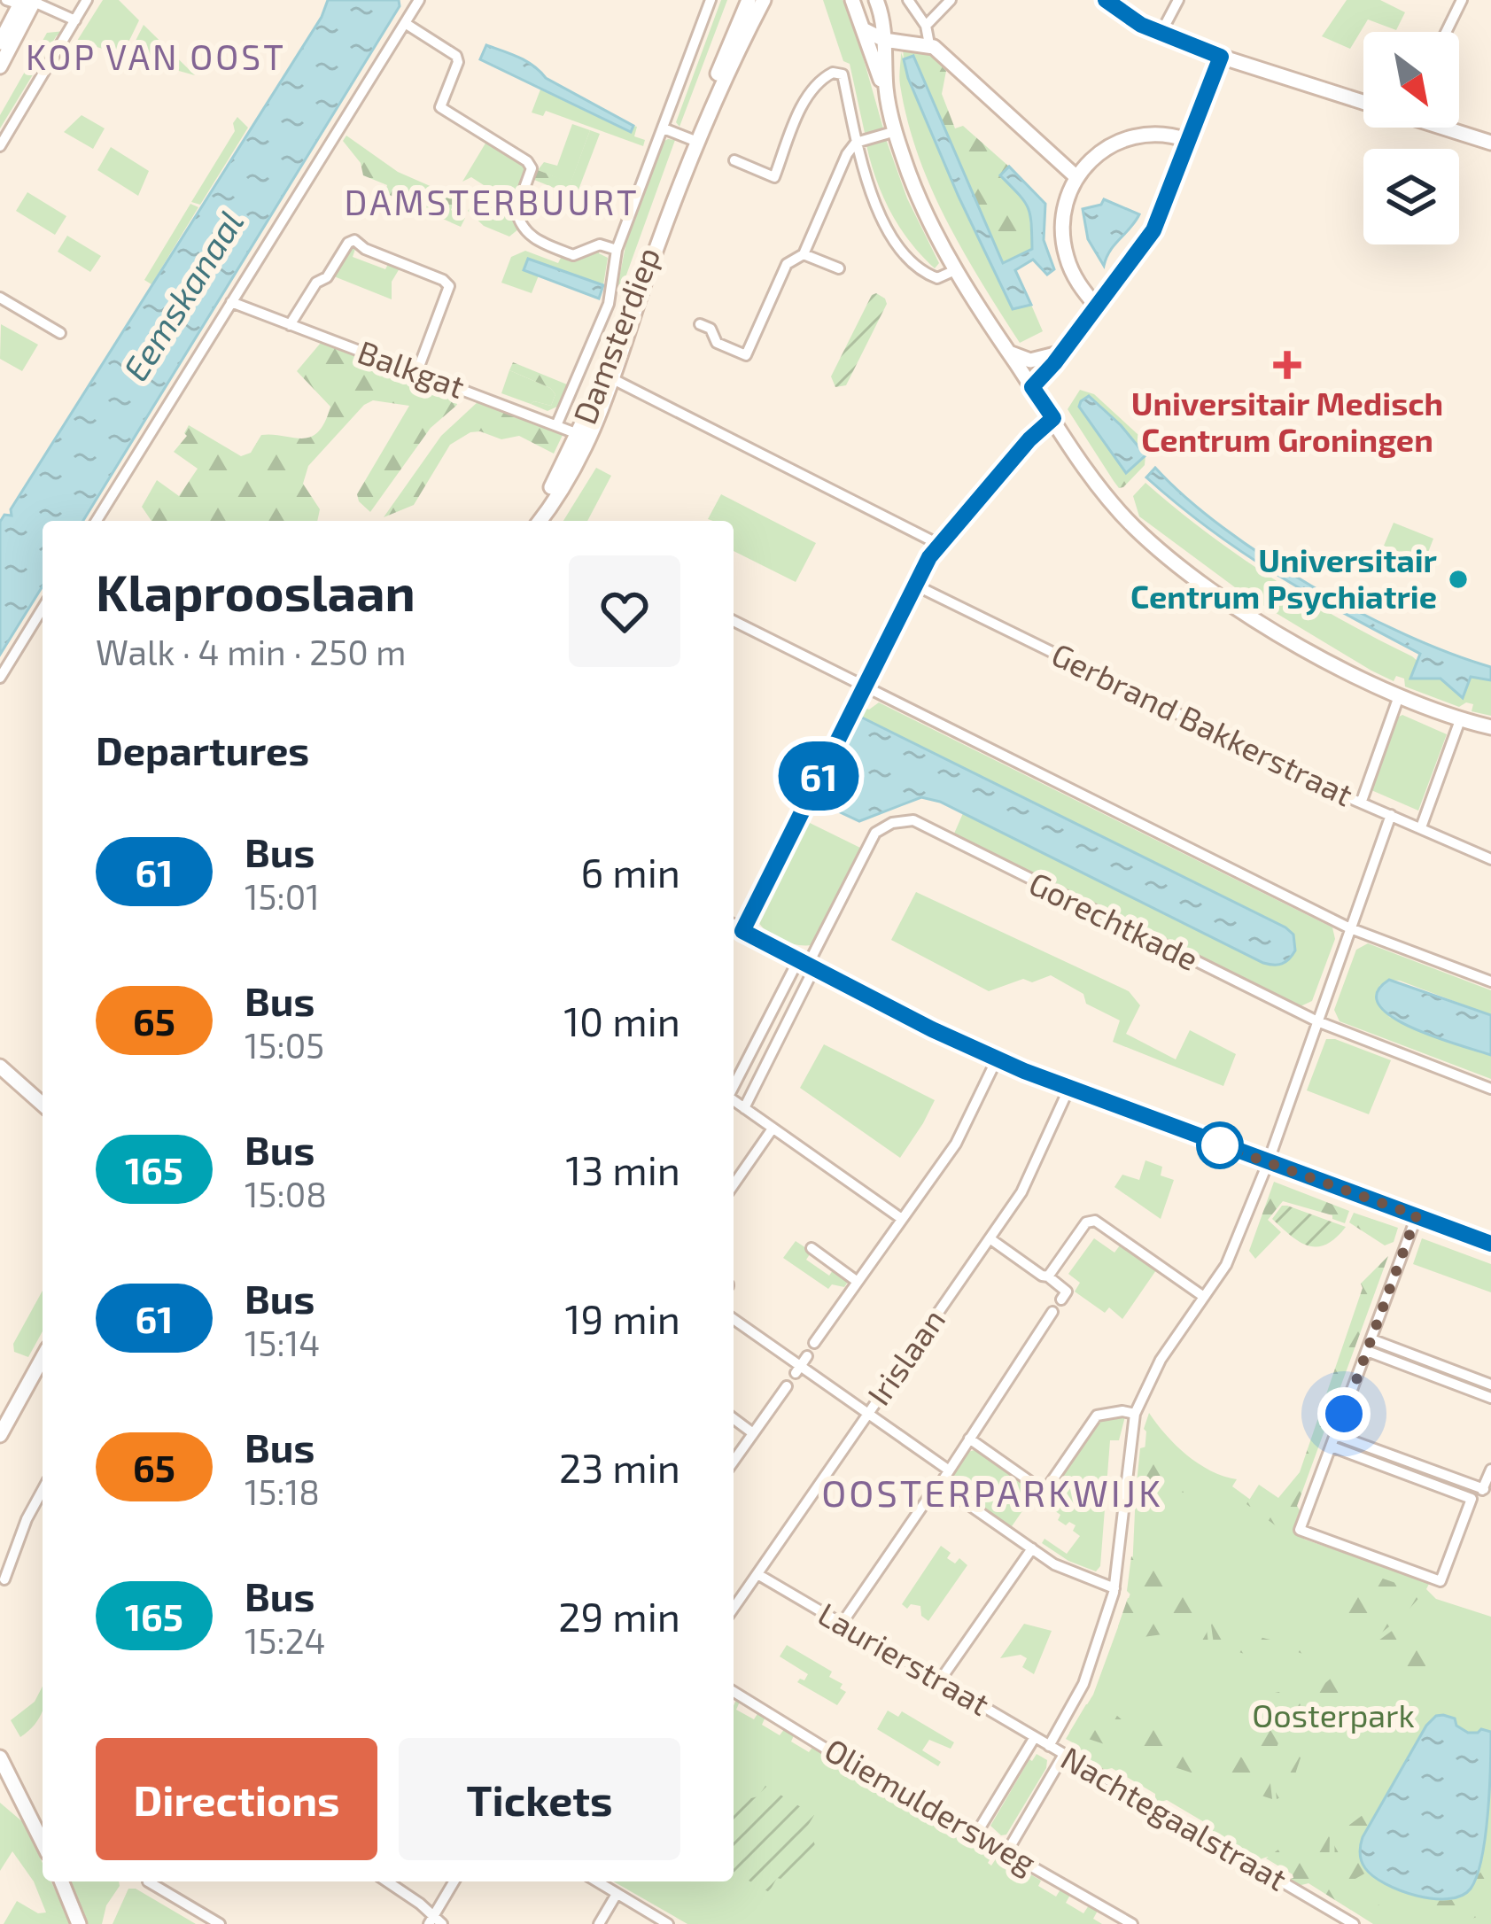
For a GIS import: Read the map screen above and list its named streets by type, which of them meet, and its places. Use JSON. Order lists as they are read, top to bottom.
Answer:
{
  "streets": {
    "main road": ["Damsterdiep"],
    "street": [
      "Balkgat",
      "Gerbrand Bakkerstraat",
      "Gorechtkade",
      "Irislaan",
      "Laurierstraat",
      "Oliemuldersweg",
      "Nachtegaalstraat"
    ]
  },
  "crossings": [
    ["Damsterdiep", "Balkgat"],
    ["Irislaan", "Laurierstraat"],
    ["Laurierstraat", "Nachtegaalstraat"]
  ],
  "districts": ["KOP VAN OOST", "DAMSTERBUURT", "OOSTERPARKWIJK"],
  "water": ["Eemskanaal"],
  "parks": ["Oosterpark"],
  "places": {
    "health": ["Universitair Medisch Centrum Groningen"],
    "other": ["Universitair Centrum Psychiatrie"]
  },
  "lines": ["bus line 61"],
  "north": "bottom right",
  "page": {
    "on_map": "61",
    "heading": [
      ["Klaprooslaan", "Walk · 4 min · 250 m"],
      "Departures"
    ],
    "list": [
      {
        "mark": "61",
        "name": "Bus",
        "note": "15:01",
        "value": "6 min"
      },
      {
        "mark": "65",
        "name": "Bus",
        "note": "15:05",
        "value": "10 min"
      },
      {
        "mark": "165",
        "name": "Bus",
        "note": "15:08",
        "value": "13 min"
      },
      {
        "mark": "61",
        "name": "Bus",
        "note": "15:14",
        "value": "19 min"
      },
      {
        "mark": "65",
        "name": "Bus",
        "note": "15:18",
        "value": "23 min"
      },
      {
        "mark": "165",
        "name": "Bus",
        "note": "15:24",
        "value": "29 min"
      }
    ],
    "buttons": ["Directions", "Tickets"]
  }
}
